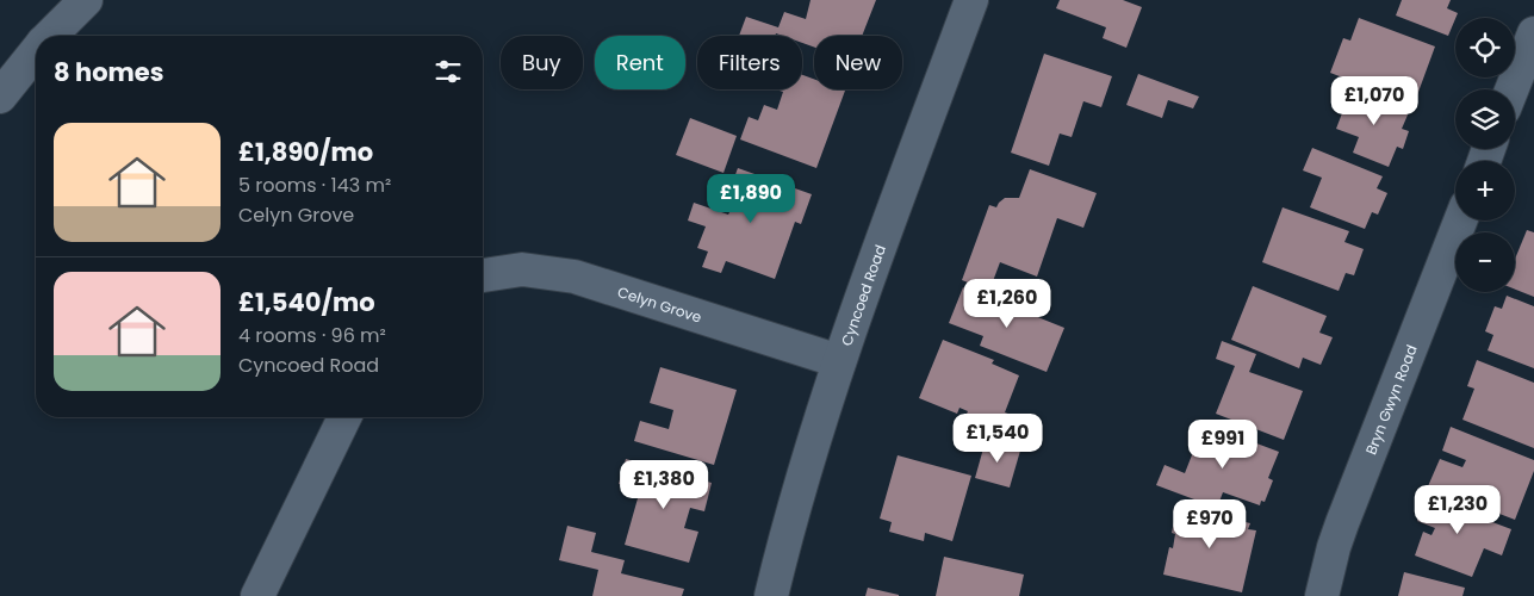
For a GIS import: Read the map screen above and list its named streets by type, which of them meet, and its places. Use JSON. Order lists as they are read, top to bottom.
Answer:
{
  "streets": {
    "street": ["Cyncoed Road", "Celyn Grove", "Bryn Gwyn Road"]
  },
  "crossings": [
    ["Cyncoed Road", "Celyn Grove"]
  ],
  "page": {
    "map_buttons": ["+", "−"],
    "chip": [
      "Buy",
      "Rent",
      "Filters",
      "New"
    ],
    "heading": "8 homes",
    "price": [
      "£1,070",
      "£1,890",
      "£1,260",
      "£1,540",
      "£991",
      "£1,380",
      "£1,230",
      "£970"
    ],
    "list": [
      {
        "name": "£1,890/mo",
        "note": "5 rooms · 143 m² · Celyn Grove"
      },
      {
        "name": "£1,540/mo",
        "note": "4 rooms · 96 m² · Cyncoed Road"
      }
    ]
  }
}
